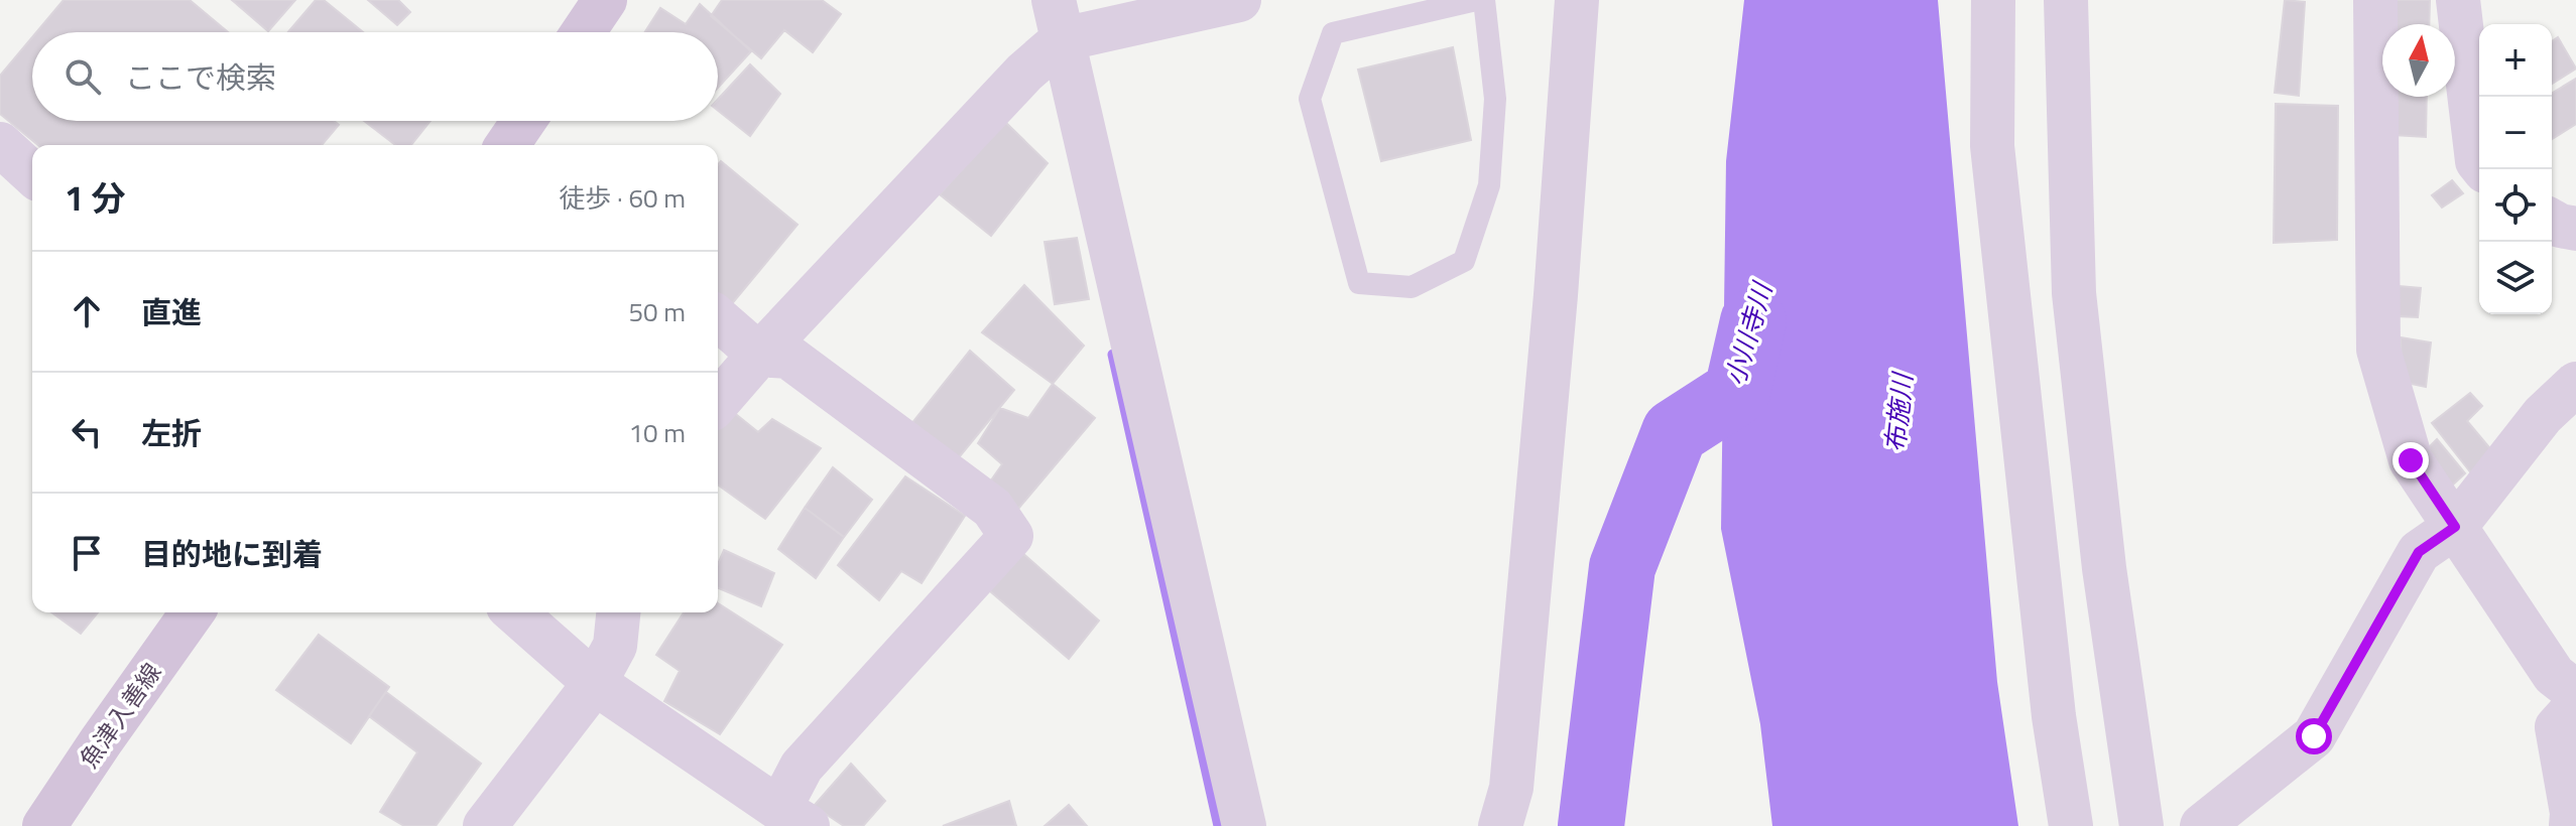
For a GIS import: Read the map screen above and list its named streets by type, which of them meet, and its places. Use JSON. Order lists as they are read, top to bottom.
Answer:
{
  "streets": {
    "main road": ["魚津入善線"]
  },
  "water": ["小川寺川", "布施川"],
  "north": "top",
  "page": {
    "map_buttons": ["+", "−"],
    "search": "ここで検索",
    "heading": ["1 分", "徒歩 · 60 m"],
    "list": [
      ["直進", "50 m"],
      ["左折", "10 m"],
      "目的地に到着"
    ]
  }
}
